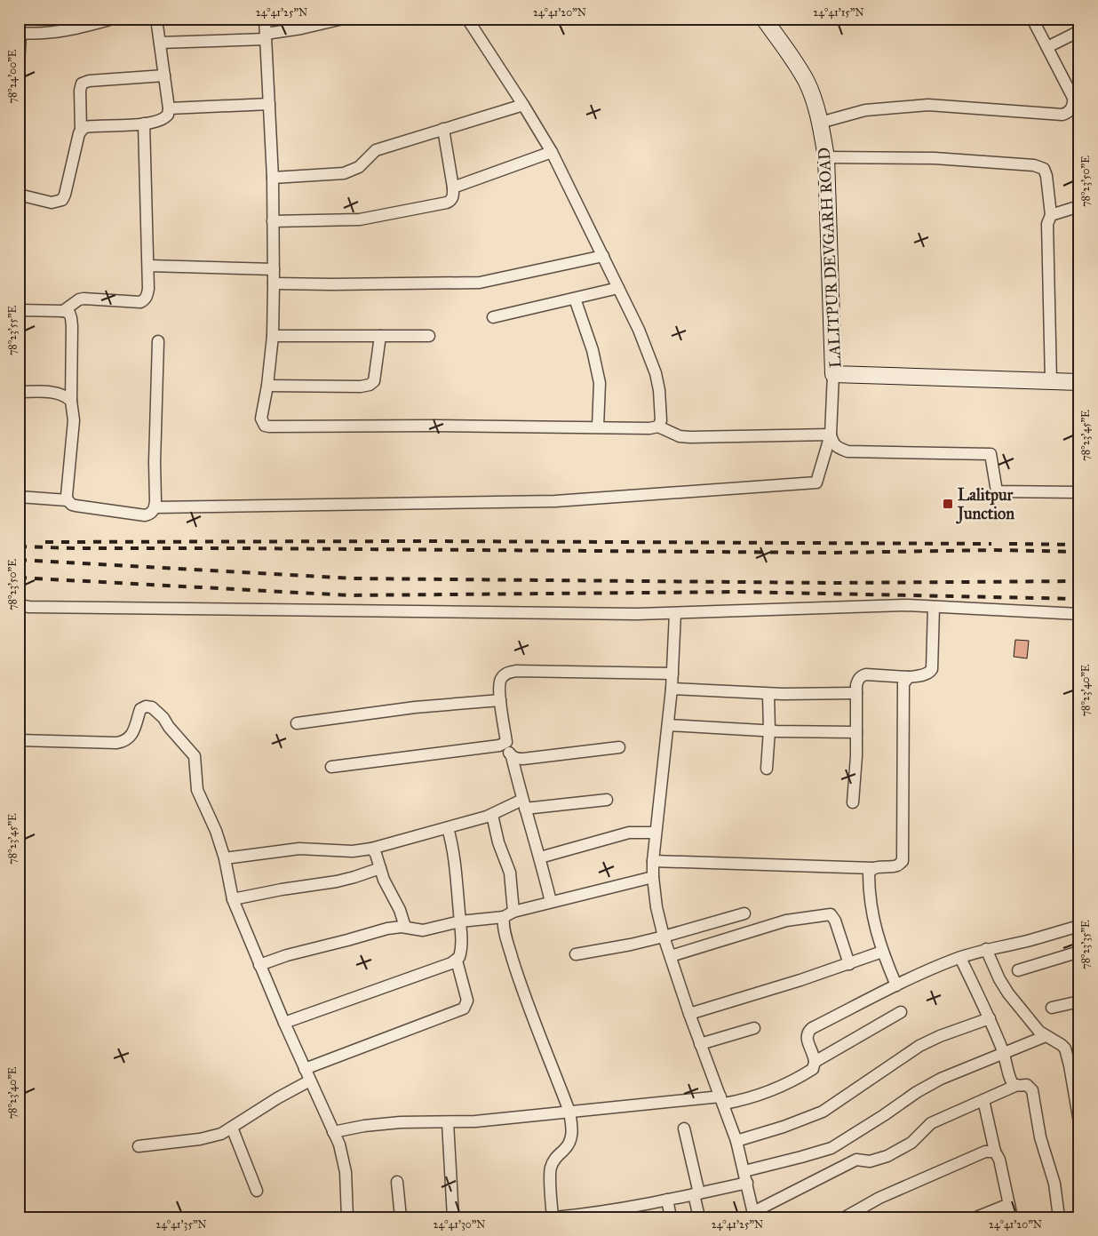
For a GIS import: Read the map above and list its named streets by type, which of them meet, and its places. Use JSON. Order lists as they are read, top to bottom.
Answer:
{
  "streets": {
    "main road": ["LALITPUR DEVGARH ROAD"]
  },
  "places": {
    "transit": ["Lalitpur Junction"]
  },
  "coordinates": [
    "24°41'25\"N",
    "24°41'20\"N",
    "24°41'15\"N",
    "78°24'00\"E",
    "78°23'50\"E",
    "78°23'55\"E",
    "78°23'45\"E",
    "78°23'40\"E",
    "78°23'35\"E",
    "24°41'35\"N",
    "24°41'30\"N"
  ]
}
